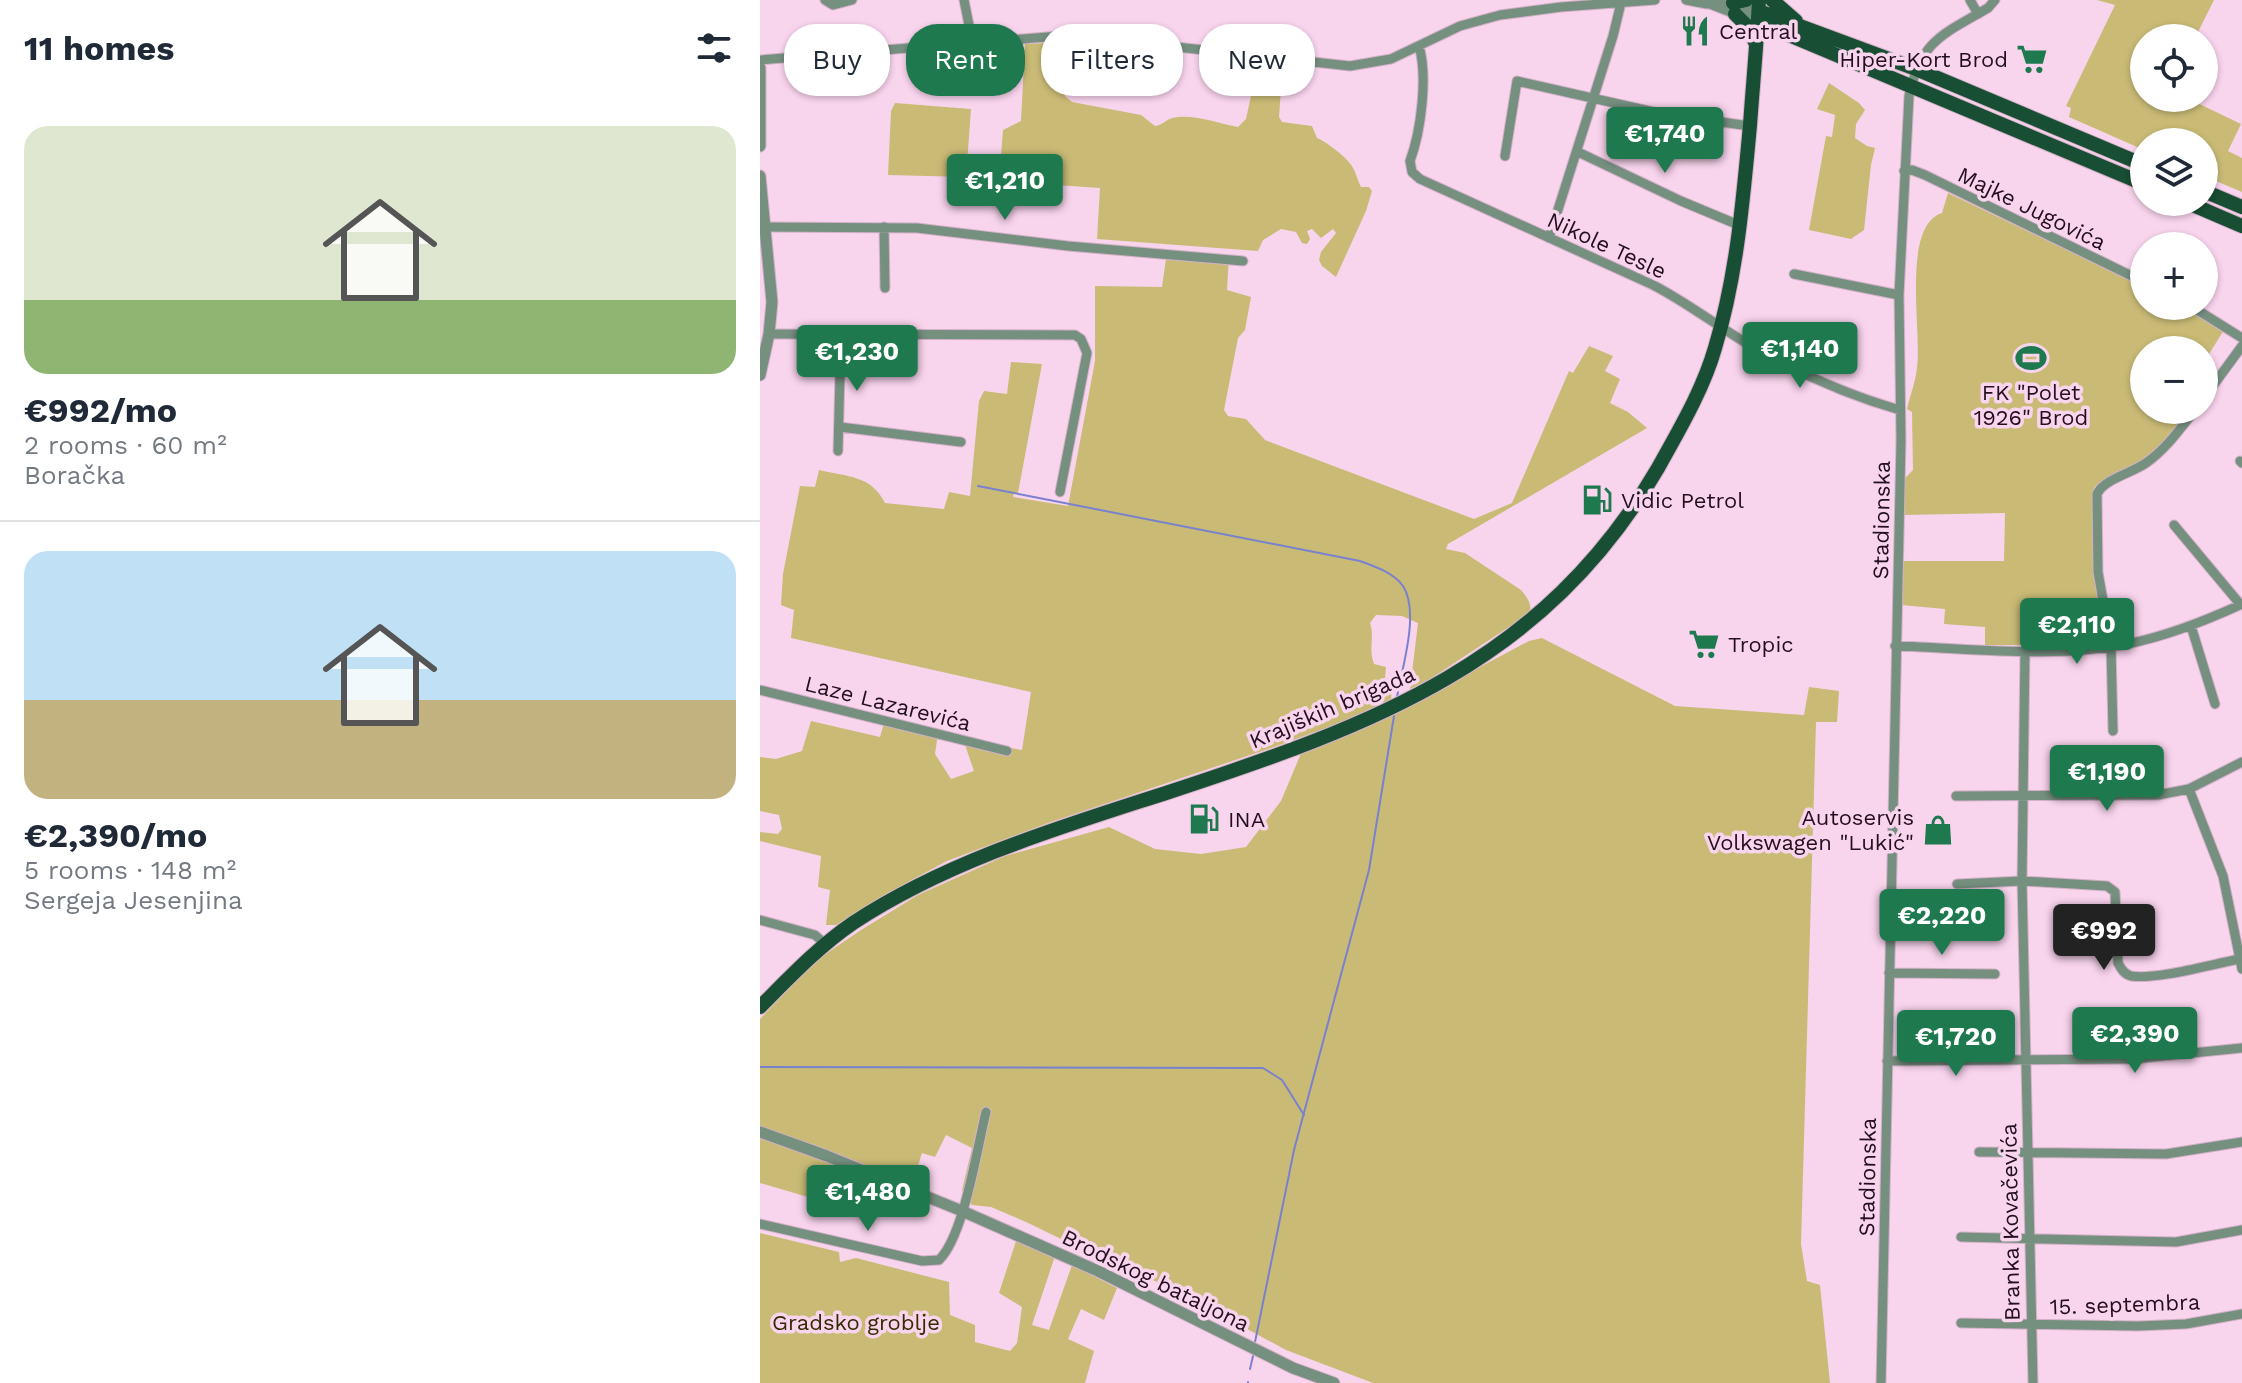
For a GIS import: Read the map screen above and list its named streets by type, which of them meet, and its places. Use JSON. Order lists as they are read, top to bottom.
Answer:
{
  "streets": {
    "main road": ["Krajiških brigada"],
    "street": [
      "Majke Jugovića",
      "Nikole Tesle",
      "Stadionska",
      "Laze Lazarevića",
      "Branka Kovačevića",
      "Brodskog bataljona",
      "15. septembra"
    ]
  },
  "crossings": [
    ["Majke Jugovića", "Stadionska"],
    ["Nikole Tesle", "Stadionska"],
    ["Nikole Tesle", "Krajiških brigada"],
    ["Branka Kovačevića", "15. septembra"]
  ],
  "parks": ["Gradsko groblje"],
  "places": {
    "restaurant": ["Central"],
    "supermarket": ["Hiper-Kort Brod", "Tropic"],
    "sports": ["FK \"Polet 1926\" Brod"],
    "fuel station": ["Vidic Petrol", "INA"],
    "shop": ["Autoservis Volkswagen \"Lukić\""]
  },
  "page": {
    "heading": "11 homes",
    "map_buttons": ["+", "−"],
    "chip": [
      "Buy",
      "Rent",
      "Filters",
      "New"
    ],
    "list": [
      {
        "name": "€992/mo",
        "note": "2 rooms · 60 m² · Boračka"
      },
      {
        "name": "€2,390/mo",
        "note": "5 rooms · 148 m² · Sergeja Jesenjina"
      }
    ],
    "price": [
      "€1,740",
      "€1,210",
      "€1,140",
      "€1,230",
      "€2,110",
      "€1,190",
      "€2,220",
      "€992",
      "€2,390",
      "€1,720",
      "€1,480"
    ]
  }
}
